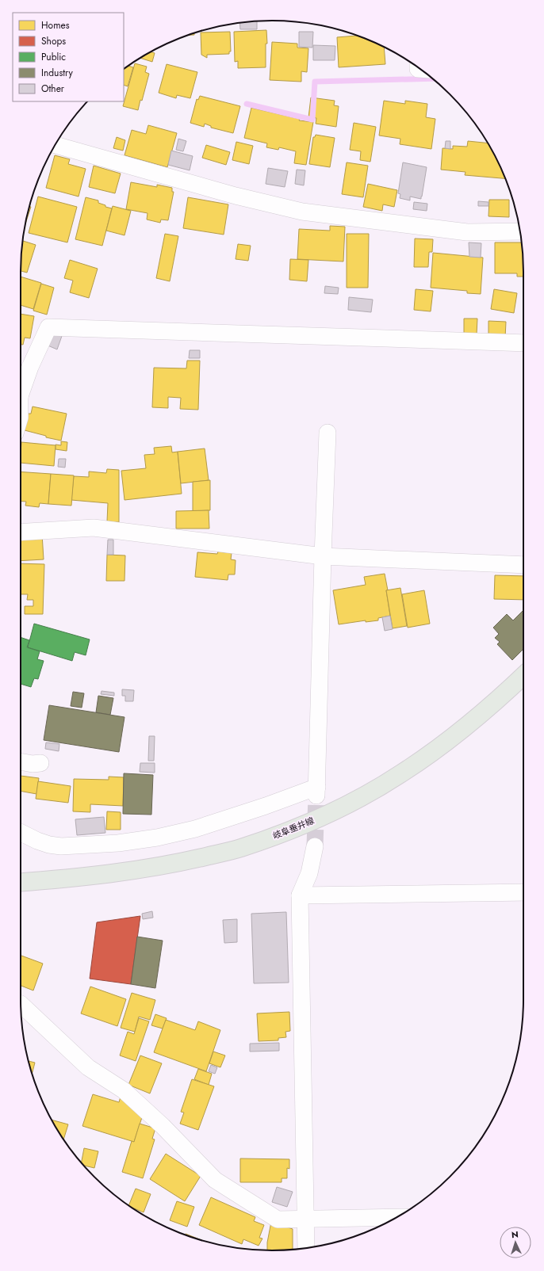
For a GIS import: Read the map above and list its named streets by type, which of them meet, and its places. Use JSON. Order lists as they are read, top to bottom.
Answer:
{
  "streets": {
    "main road": ["岐阜垂井線"]
  },
  "legend": [
    "Homes",
    "Shops",
    "Public",
    "Industry",
    "Other"
  ],
  "north": "top"
}
